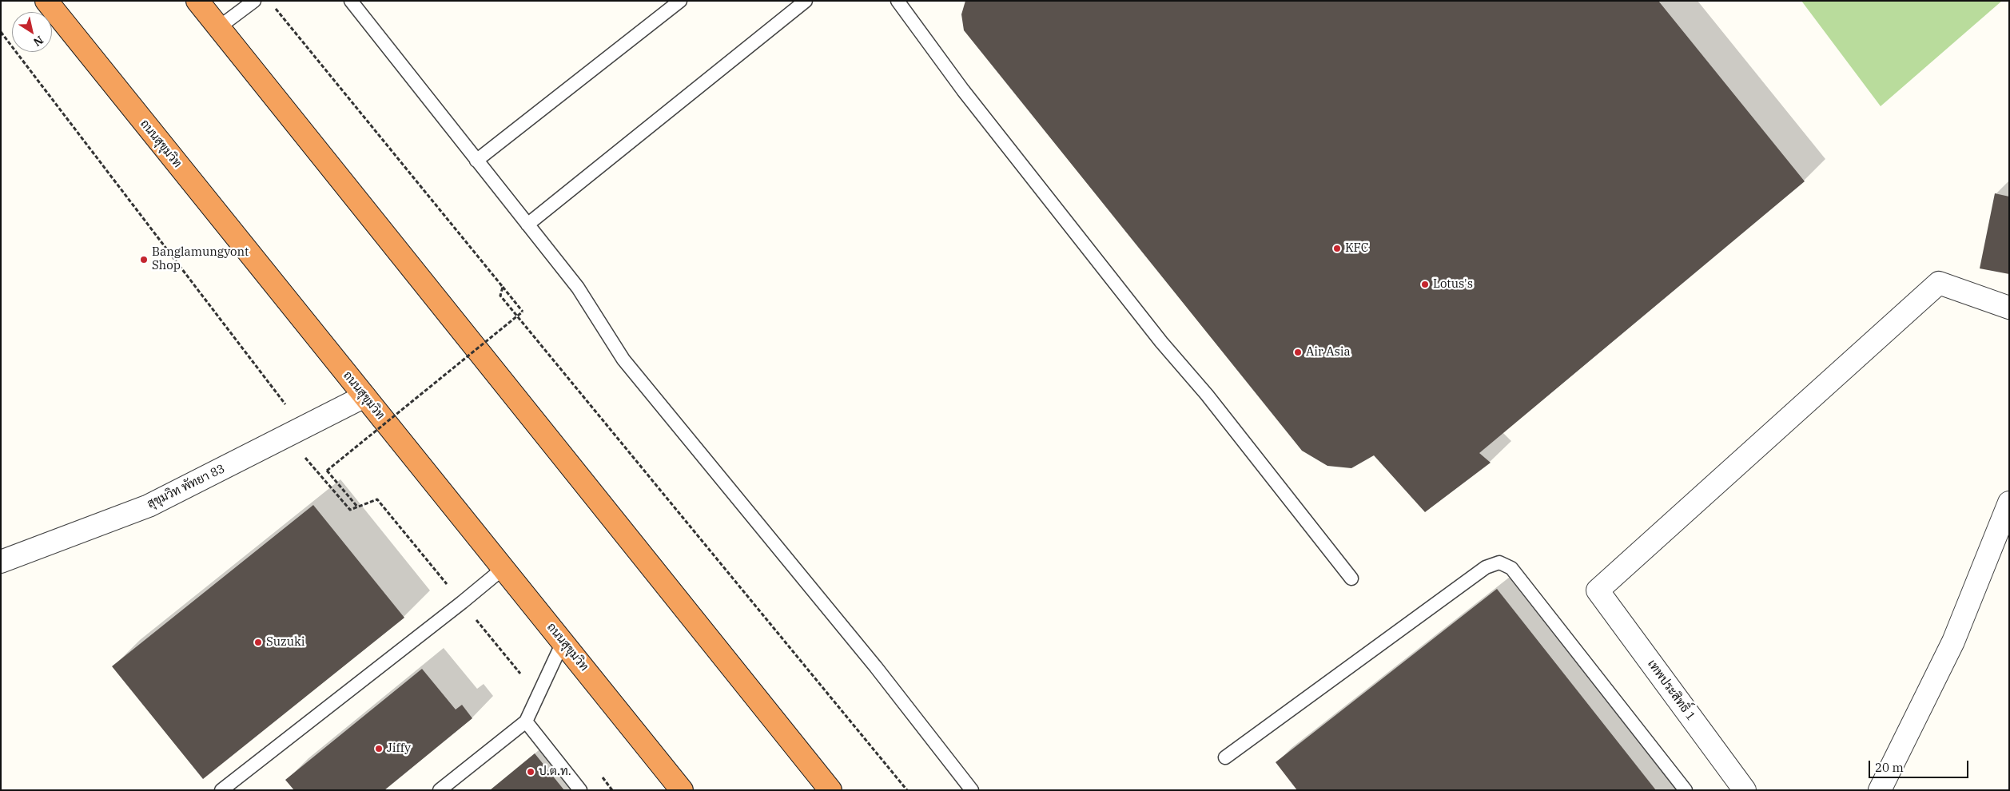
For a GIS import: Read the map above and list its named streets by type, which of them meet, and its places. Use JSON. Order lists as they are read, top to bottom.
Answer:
{
  "streets": {
    "highway": ["ถนนสุขุมวิท"],
    "street": ["สุขุมวิท พัทยา 83", "เทพประสิทธิ์ 1"]
  },
  "crossings": [
    ["ถนนสุขุมวิท", "สุขุมวิท พัทยา 83"]
  ],
  "places": [
    "KFC",
    "Banglamungyont Shop",
    "Lotus's",
    "Air Asia",
    "Suzuki",
    "Jiffy",
    "ป.ต.ท."
  ],
  "scale_bar": "20 m",
  "north": "bottom right"
}
